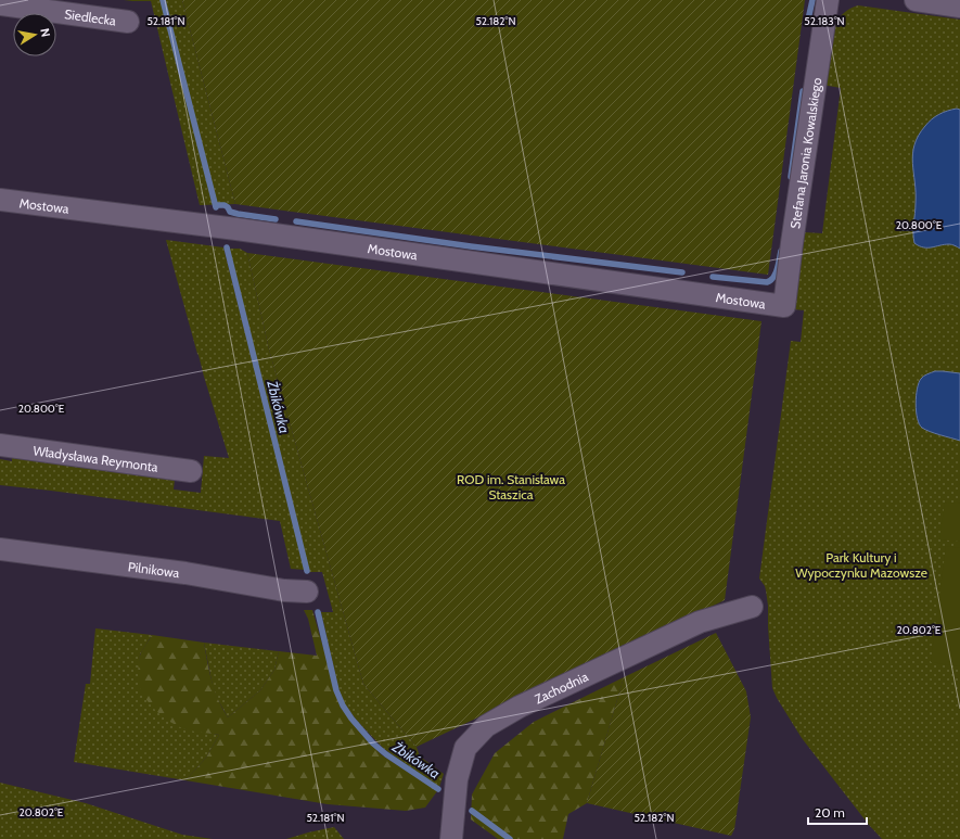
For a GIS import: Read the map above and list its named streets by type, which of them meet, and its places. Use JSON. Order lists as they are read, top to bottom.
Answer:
{
  "streets": {
    "street": [
      "Siedlecka",
      "Stefana Jaronia Kowalskiego",
      "Mostowa",
      "Władysława Reymonta",
      "Pilnikowa",
      "Zachodnia"
    ]
  },
  "crossings": [
    ["Stefana Jaronia Kowalskiego", "Mostowa"]
  ],
  "water": ["Żbikówka"],
  "parks": ["ROD im. Stanisława Staszica", "Park Kultury i Wypoczynku Mazowsze"],
  "scale_bar": "20 m",
  "north": "right",
  "coordinates": [
    "52.181°N",
    "52.182°N",
    "52.183°N",
    "20.800°E",
    "20.802°E"
  ]
}
